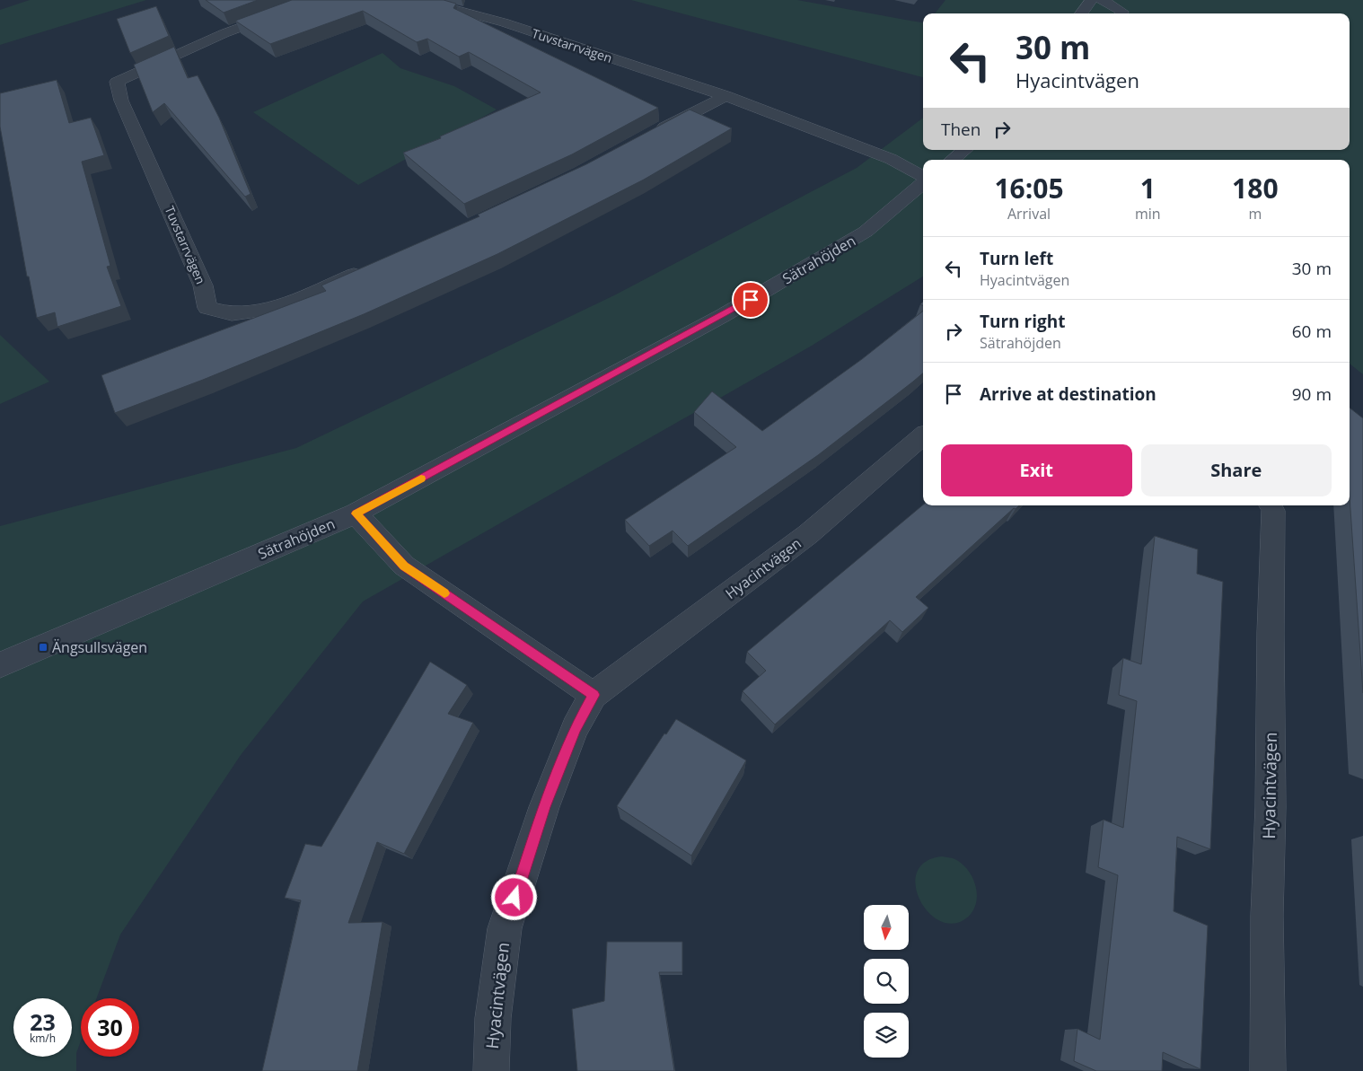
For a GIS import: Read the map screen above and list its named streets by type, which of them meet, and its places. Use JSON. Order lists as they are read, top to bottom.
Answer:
{
  "streets": {
    "street": ["Tuvstarrvägen", "Sätrahöjden", "Hyacintvägen"]
  },
  "places": {
    "transit": ["Ängsullsvägen"]
  },
  "north": "bottom",
  "page": {
    "turn": ["30 m", "Hyacintvägen"],
    "then": "Then",
    "eta": [
      "16:05",
      "Arrival",
      "1",
      "min",
      "180",
      "m"
    ],
    "list": [
      {
        "name": "Turn left",
        "note": "Hyacintvägen",
        "value": "30 m"
      },
      {
        "name": "Turn right",
        "note": "Sätrahöjden",
        "value": "60 m"
      },
      {
        "name": "Arrive at destination",
        "value": "90 m"
      }
    ],
    "buttons": ["Exit", "Share"],
    "speed": "23 km/h",
    "limit": "30"
  }
}
